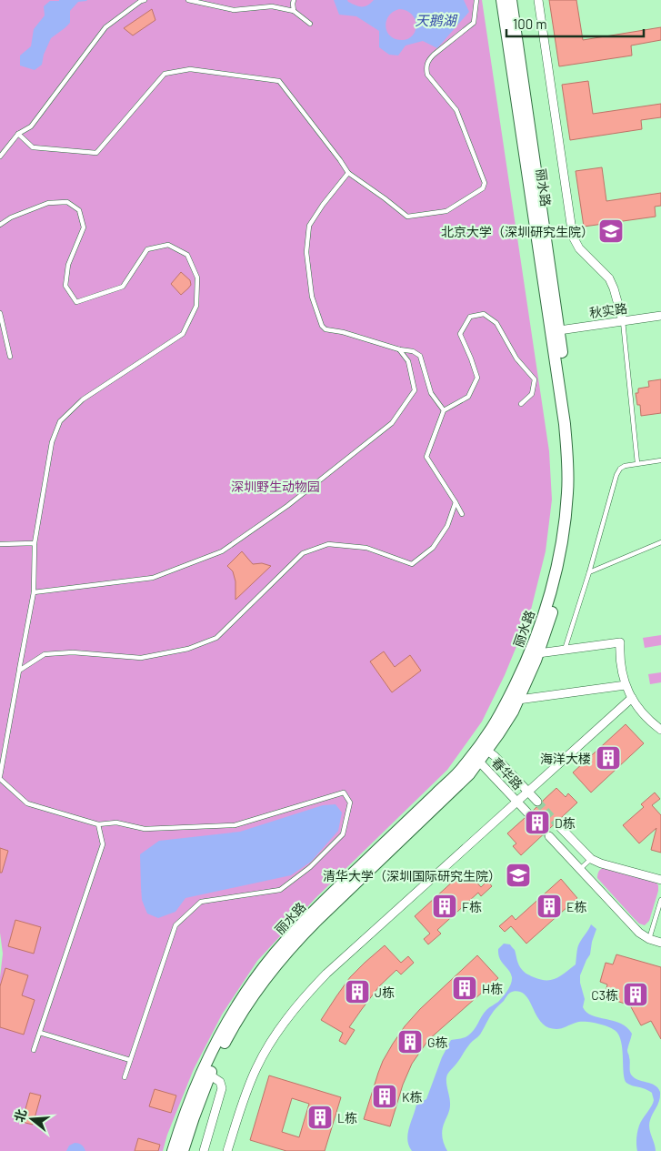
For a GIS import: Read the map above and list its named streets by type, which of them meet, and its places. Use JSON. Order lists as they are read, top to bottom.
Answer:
{
  "streets": {
    "main road": ["丽水路"],
    "street": ["秋实路", "春华路"]
  },
  "crossings": [
    ["丽水路", "秋实路"],
    ["丽水路", "春华路"]
  ],
  "water": ["天鹅湖"],
  "parks": ["深圳野生动物园"],
  "places": {
    "school or university": ["北京大学（深圳研究生院）", "清华大学（深圳国际研究生院）"],
    "building": [
      "海洋大楼",
      "D栋",
      "F栋",
      "E栋",
      "H栋",
      "J栋",
      "C3栋",
      "G栋",
      "K栋",
      "L栋"
    ]
  },
  "scale_bar": "100 m",
  "north": "left"
}
